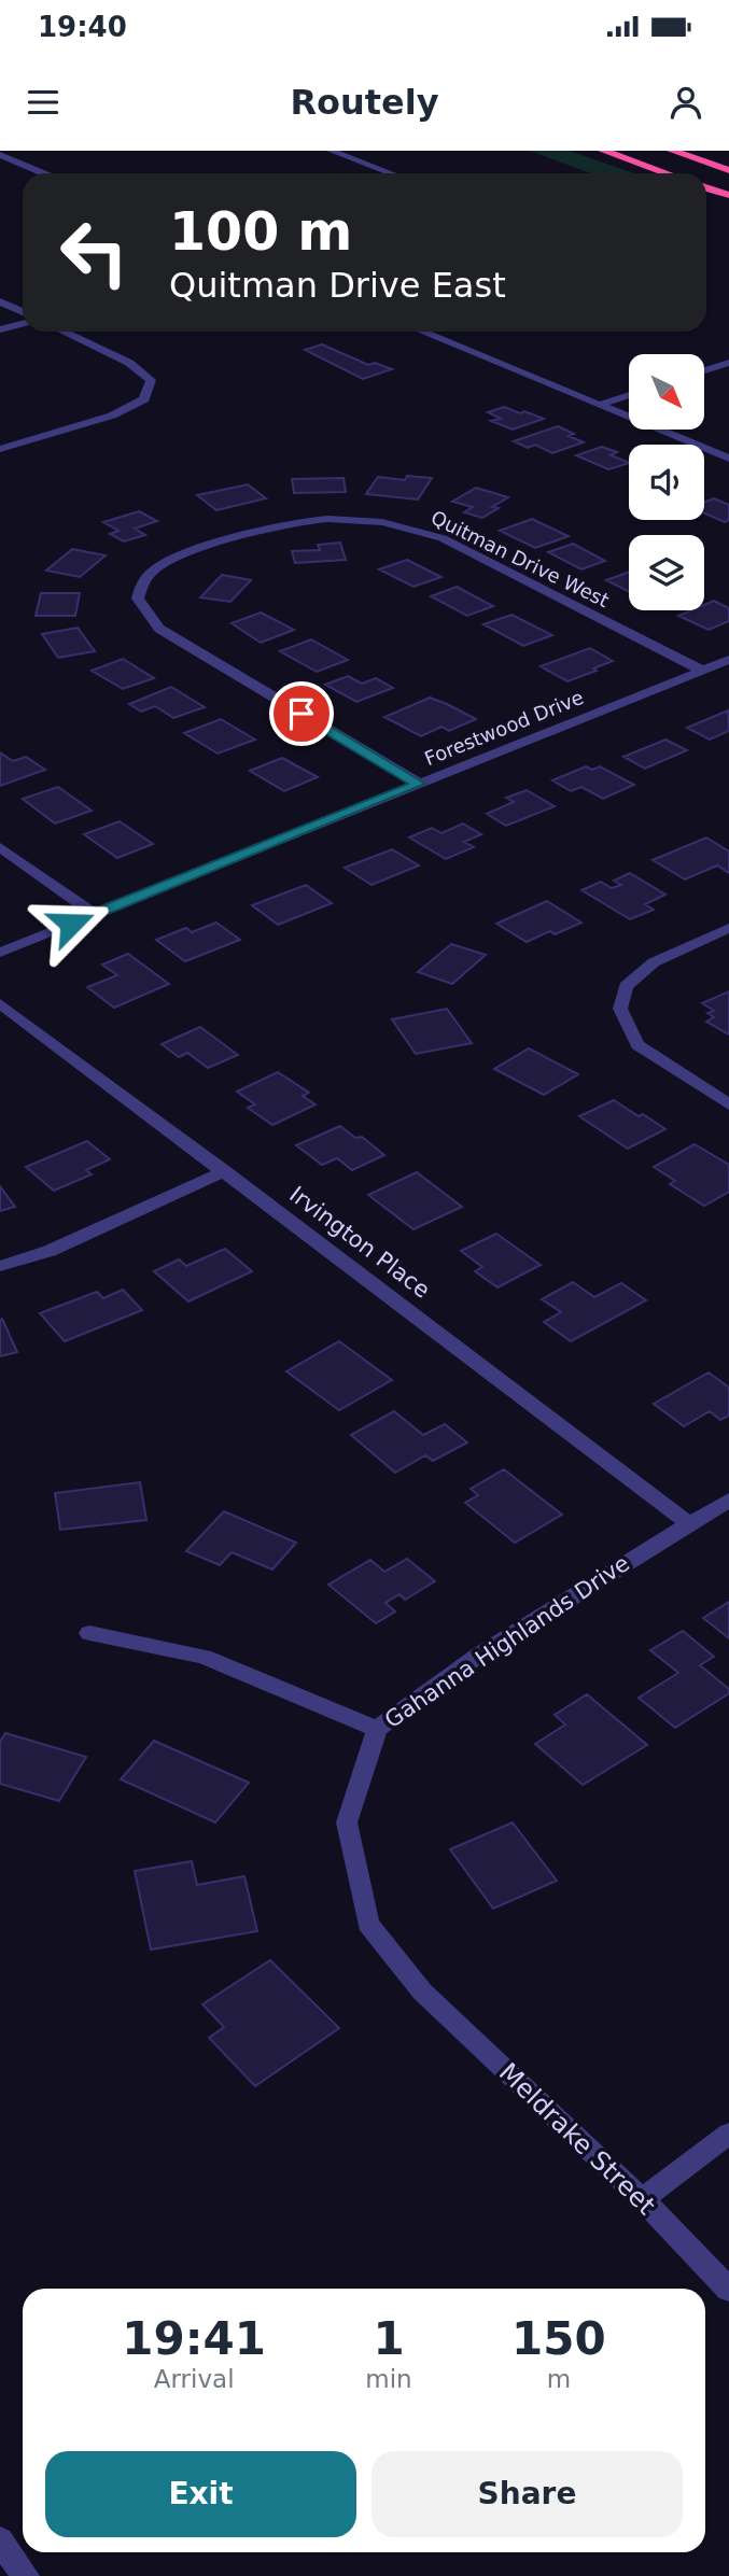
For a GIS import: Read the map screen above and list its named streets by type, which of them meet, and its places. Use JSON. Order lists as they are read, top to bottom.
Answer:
{
  "streets": {
    "street": [
      "Quitman Drive West",
      "Forestwood Drive",
      "Irvington Place",
      "Gahanna Highlands Drive",
      "Meldrake Street"
    ]
  },
  "crossings": [
    ["Quitman Drive West", "Forestwood Drive"],
    ["Irvington Place", "Gahanna Highlands Drive"],
    ["Gahanna Highlands Drive", "Meldrake Street"]
  ],
  "north": "bottom right",
  "page": {
    "status": "19:40",
    "header": "Routely",
    "turn": ["100 m", "Quitman Drive East"],
    "eta": [
      "19:41",
      "Arrival",
      "1",
      "min",
      "150",
      "m"
    ],
    "buttons": ["Exit", "Share"]
  }
}
